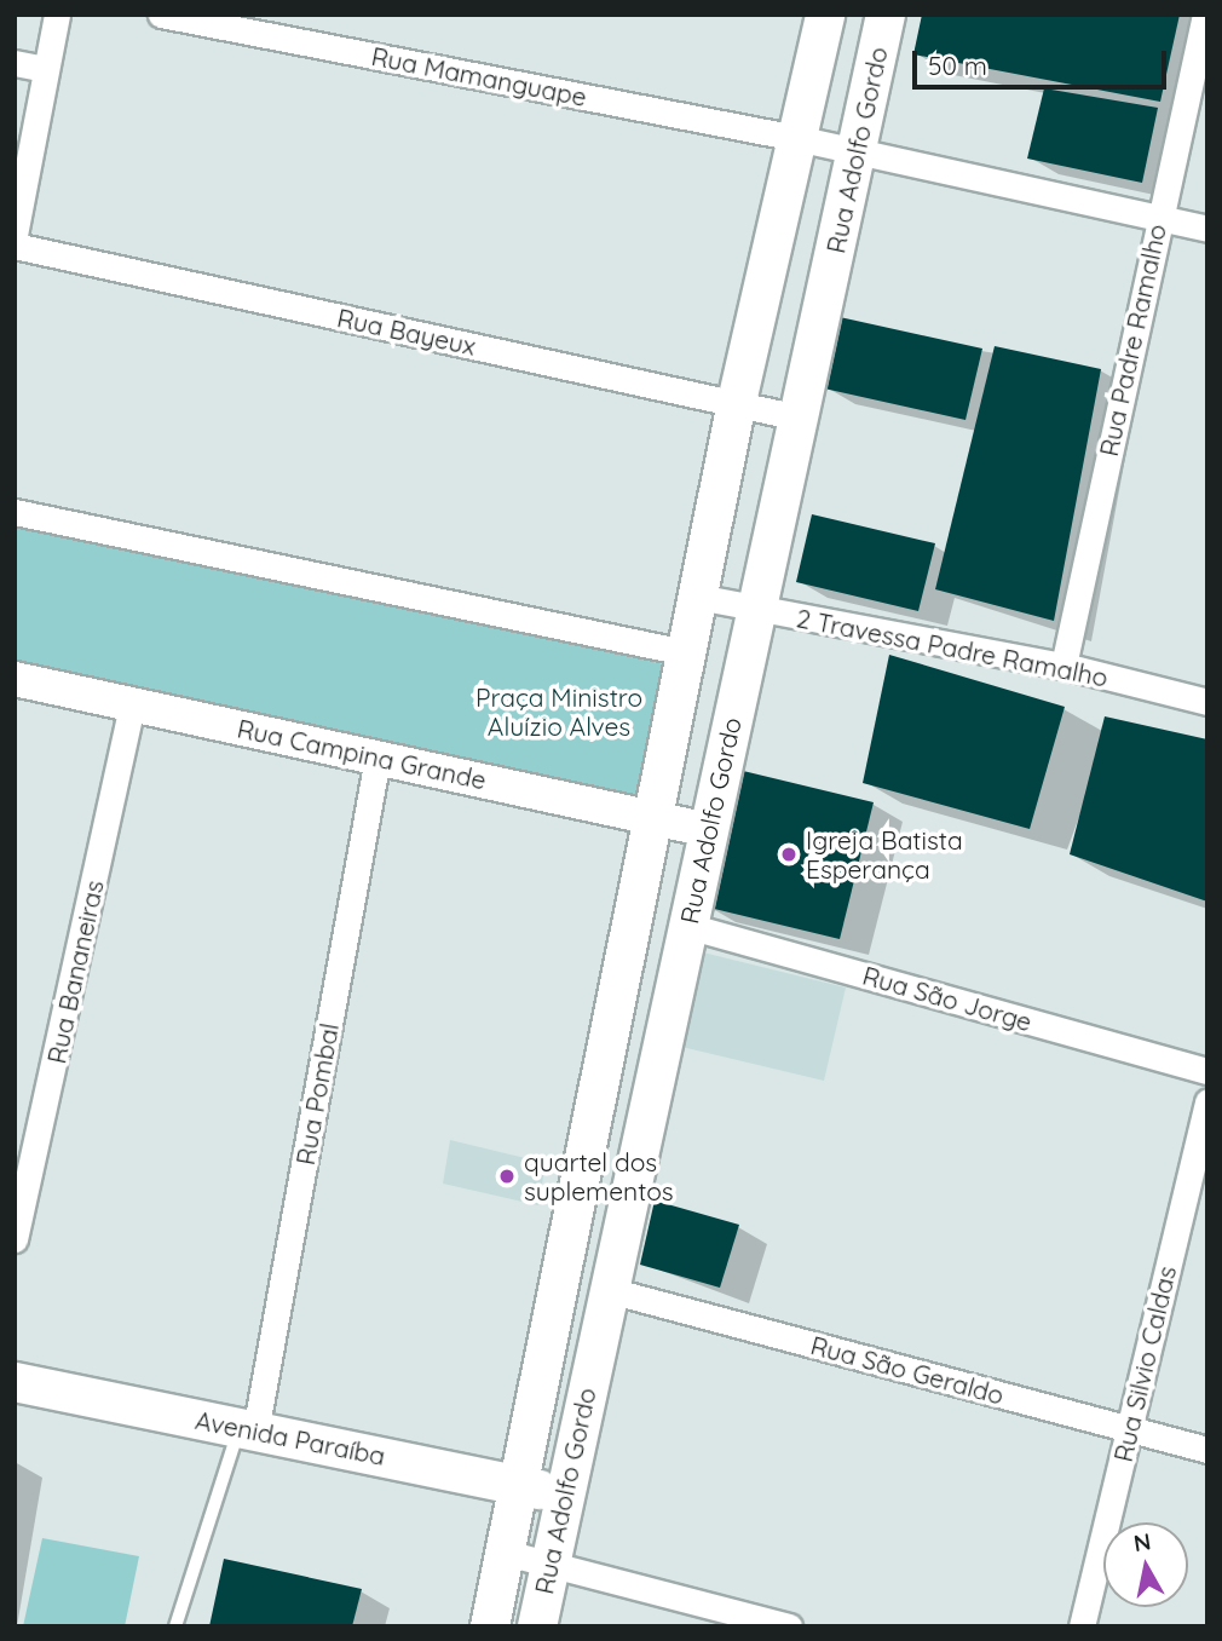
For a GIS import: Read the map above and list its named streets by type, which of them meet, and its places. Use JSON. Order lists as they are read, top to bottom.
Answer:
{
  "streets": {
    "main road": ["Rua Adolfo Gordo", "Avenida Paraíba"],
    "street": [
      "Rua Mamanguape",
      "Rua Bayeux",
      "Rua Padre Ramalho",
      "2 Travessa Padre Ramalho",
      "Rua Campina Grande",
      "Rua Bananeiras",
      "Rua São Jorge",
      "Rua Pombal",
      "Rua Silvio Caldas",
      "Rua São Geraldo"
    ]
  },
  "crossings": [
    ["Rua Mamanguape", "Rua Adolfo Gordo"],
    ["Rua Mamanguape", "Rua Padre Ramalho"],
    ["Rua Adolfo Gordo", "Rua Bayeux"],
    ["Rua Adolfo Gordo", "2 Travessa Padre Ramalho"],
    ["Rua Adolfo Gordo", "Rua Campina Grande"],
    ["Rua Adolfo Gordo", "Rua São Jorge"],
    ["Rua Adolfo Gordo", "Rua São Geraldo"],
    ["Rua Adolfo Gordo", "Avenida Paraíba"],
    ["Rua Padre Ramalho", "2 Travessa Padre Ramalho"],
    ["Rua Campina Grande", "Rua Bananeiras"],
    ["Rua Campina Grande", "Rua Pombal"],
    ["Rua Pombal", "Avenida Paraíba"],
    ["Rua Silvio Caldas", "Rua São Geraldo"]
  ],
  "parks": ["Praça Ministro Aluízio Alves"],
  "places": ["Igreja Batista Esperança", "quartel dos suplementos"],
  "scale_bar": "50 m",
  "north": "top"
}
